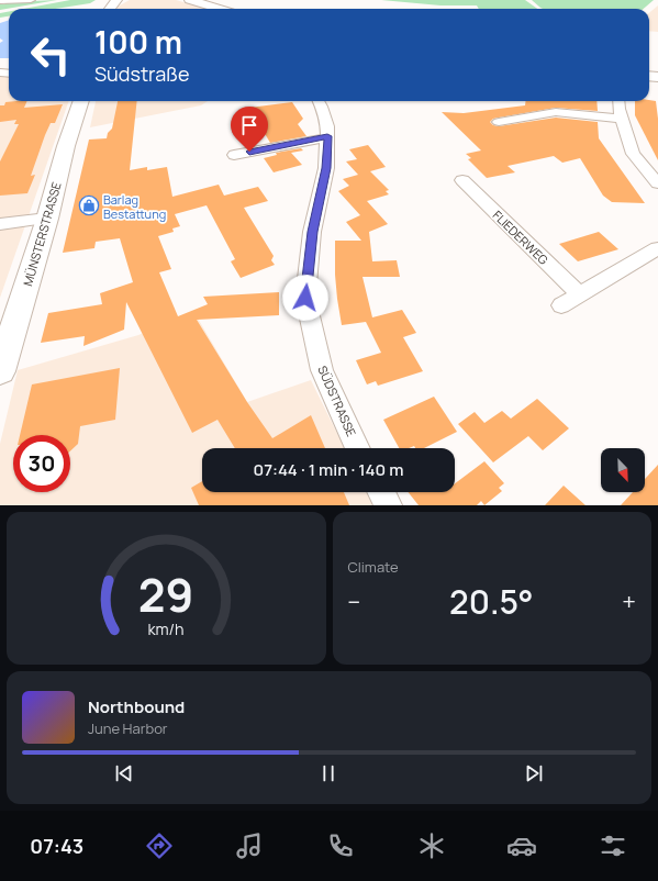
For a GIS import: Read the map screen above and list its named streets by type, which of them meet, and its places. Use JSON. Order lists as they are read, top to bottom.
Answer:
{
  "streets": {
    "main road": ["MÜNSTERSTRASSE"],
    "street": ["FLIEDERWEG", "SÜDSTRASSE"]
  },
  "places": {
    "shop": ["Barlag Bestattung"]
  },
  "north": "bottom right",
  "page": {
    "turn": ["100 m", "Südstraße"],
    "limit": "30",
    "trip": "07:44 · 1 min · 140 m",
    "tile": "Climate",
    "heat": ["−", "20.5°", "+"],
    "song": ["Northbound", "June Harbor"],
    "tabs": "07:43",
    "gauge": ["29", "km/h"]
  }
}
